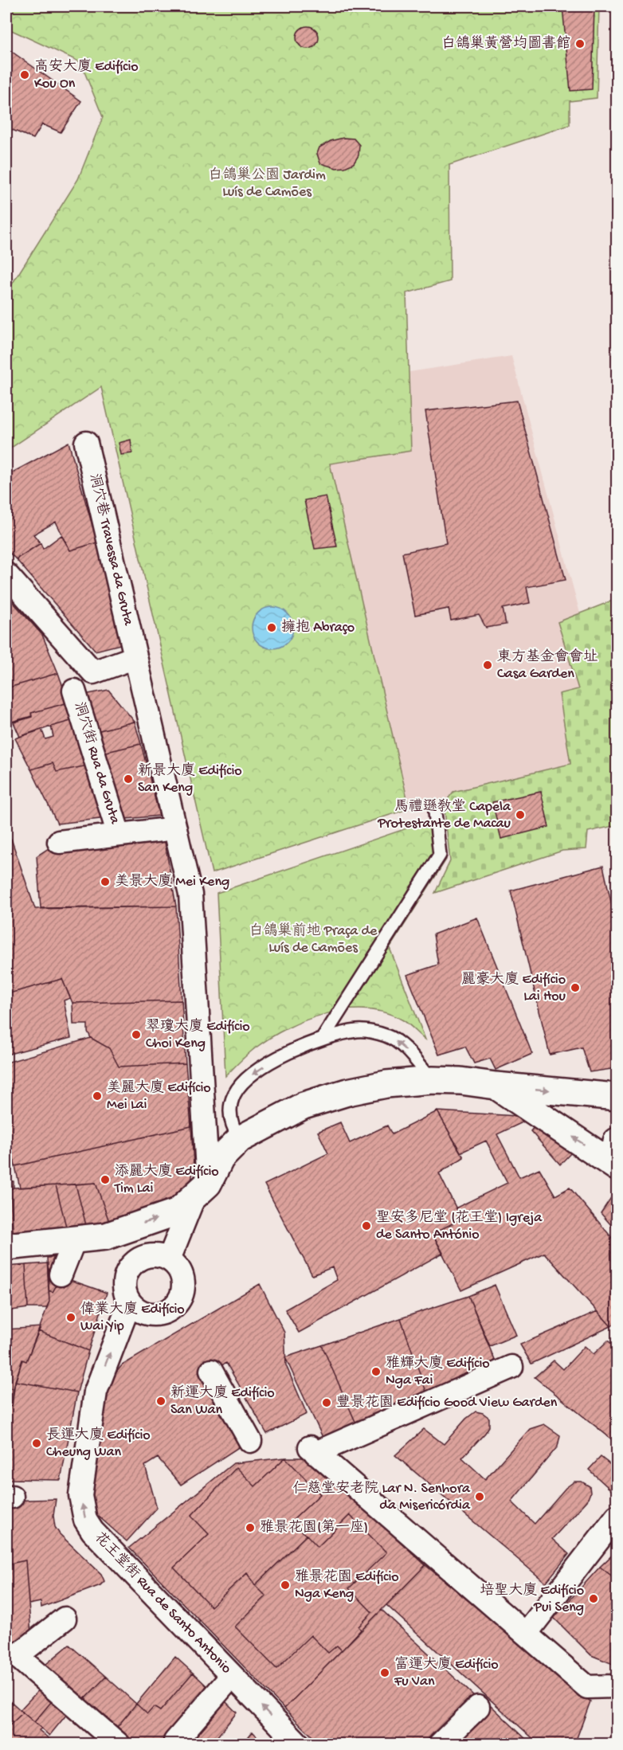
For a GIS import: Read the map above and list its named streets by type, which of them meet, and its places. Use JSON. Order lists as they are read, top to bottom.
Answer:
{
  "streets": {
    "street": ["洞穴巷 Travessa da Gruta", "洞穴街 Rua da Gruta", "花王堂街 Rua de Santo Antonio"]
  },
  "one_way": ["花王堂街 Rua de Santo Antonio"],
  "parks": ["白鴿巢公園 Jardim Luís de Camões", "白鴿巢前地 Praça de Luís de Camões"],
  "places": [
    "白鴿巢黃營均圖書館",
    "高安大廈 Edifício Kou On",
    "擁抱 Abraço",
    "東方基金會會址 Casa Garden",
    "新景大廈 Edifício San Keng",
    "馬禮遜教堂 Capela Protestante de Macau",
    "美景大廈 Mei Keng",
    "麗豪大廈 Edifício Lai Hou",
    "翠瓊大廈 Edifício Choi Keng",
    "美麗大廈 Edifício Mei Lai",
    "添麗大廈 Edifício Tim Lai",
    "聖安多尼堂 (花王堂) Igreja de Santo António",
    "偉業大廈 Edifício Wai Yip",
    "雅輝大廈 Edifício Nga Fai",
    "新運大廈 Edifício San Wan",
    "豐景花園 Edifício Good View Garden",
    "長運大廈 Edifício Cheung Wan",
    "仁慈堂安老院 Lar N. Senhora da Misericórdia",
    "雅景花園(第一座)",
    "雅景花園 Edifício Nga Keng",
    "培聖大廈 Edifício Pui Seng",
    "富運大廈 Edifício Fu Van"
  ]
}
